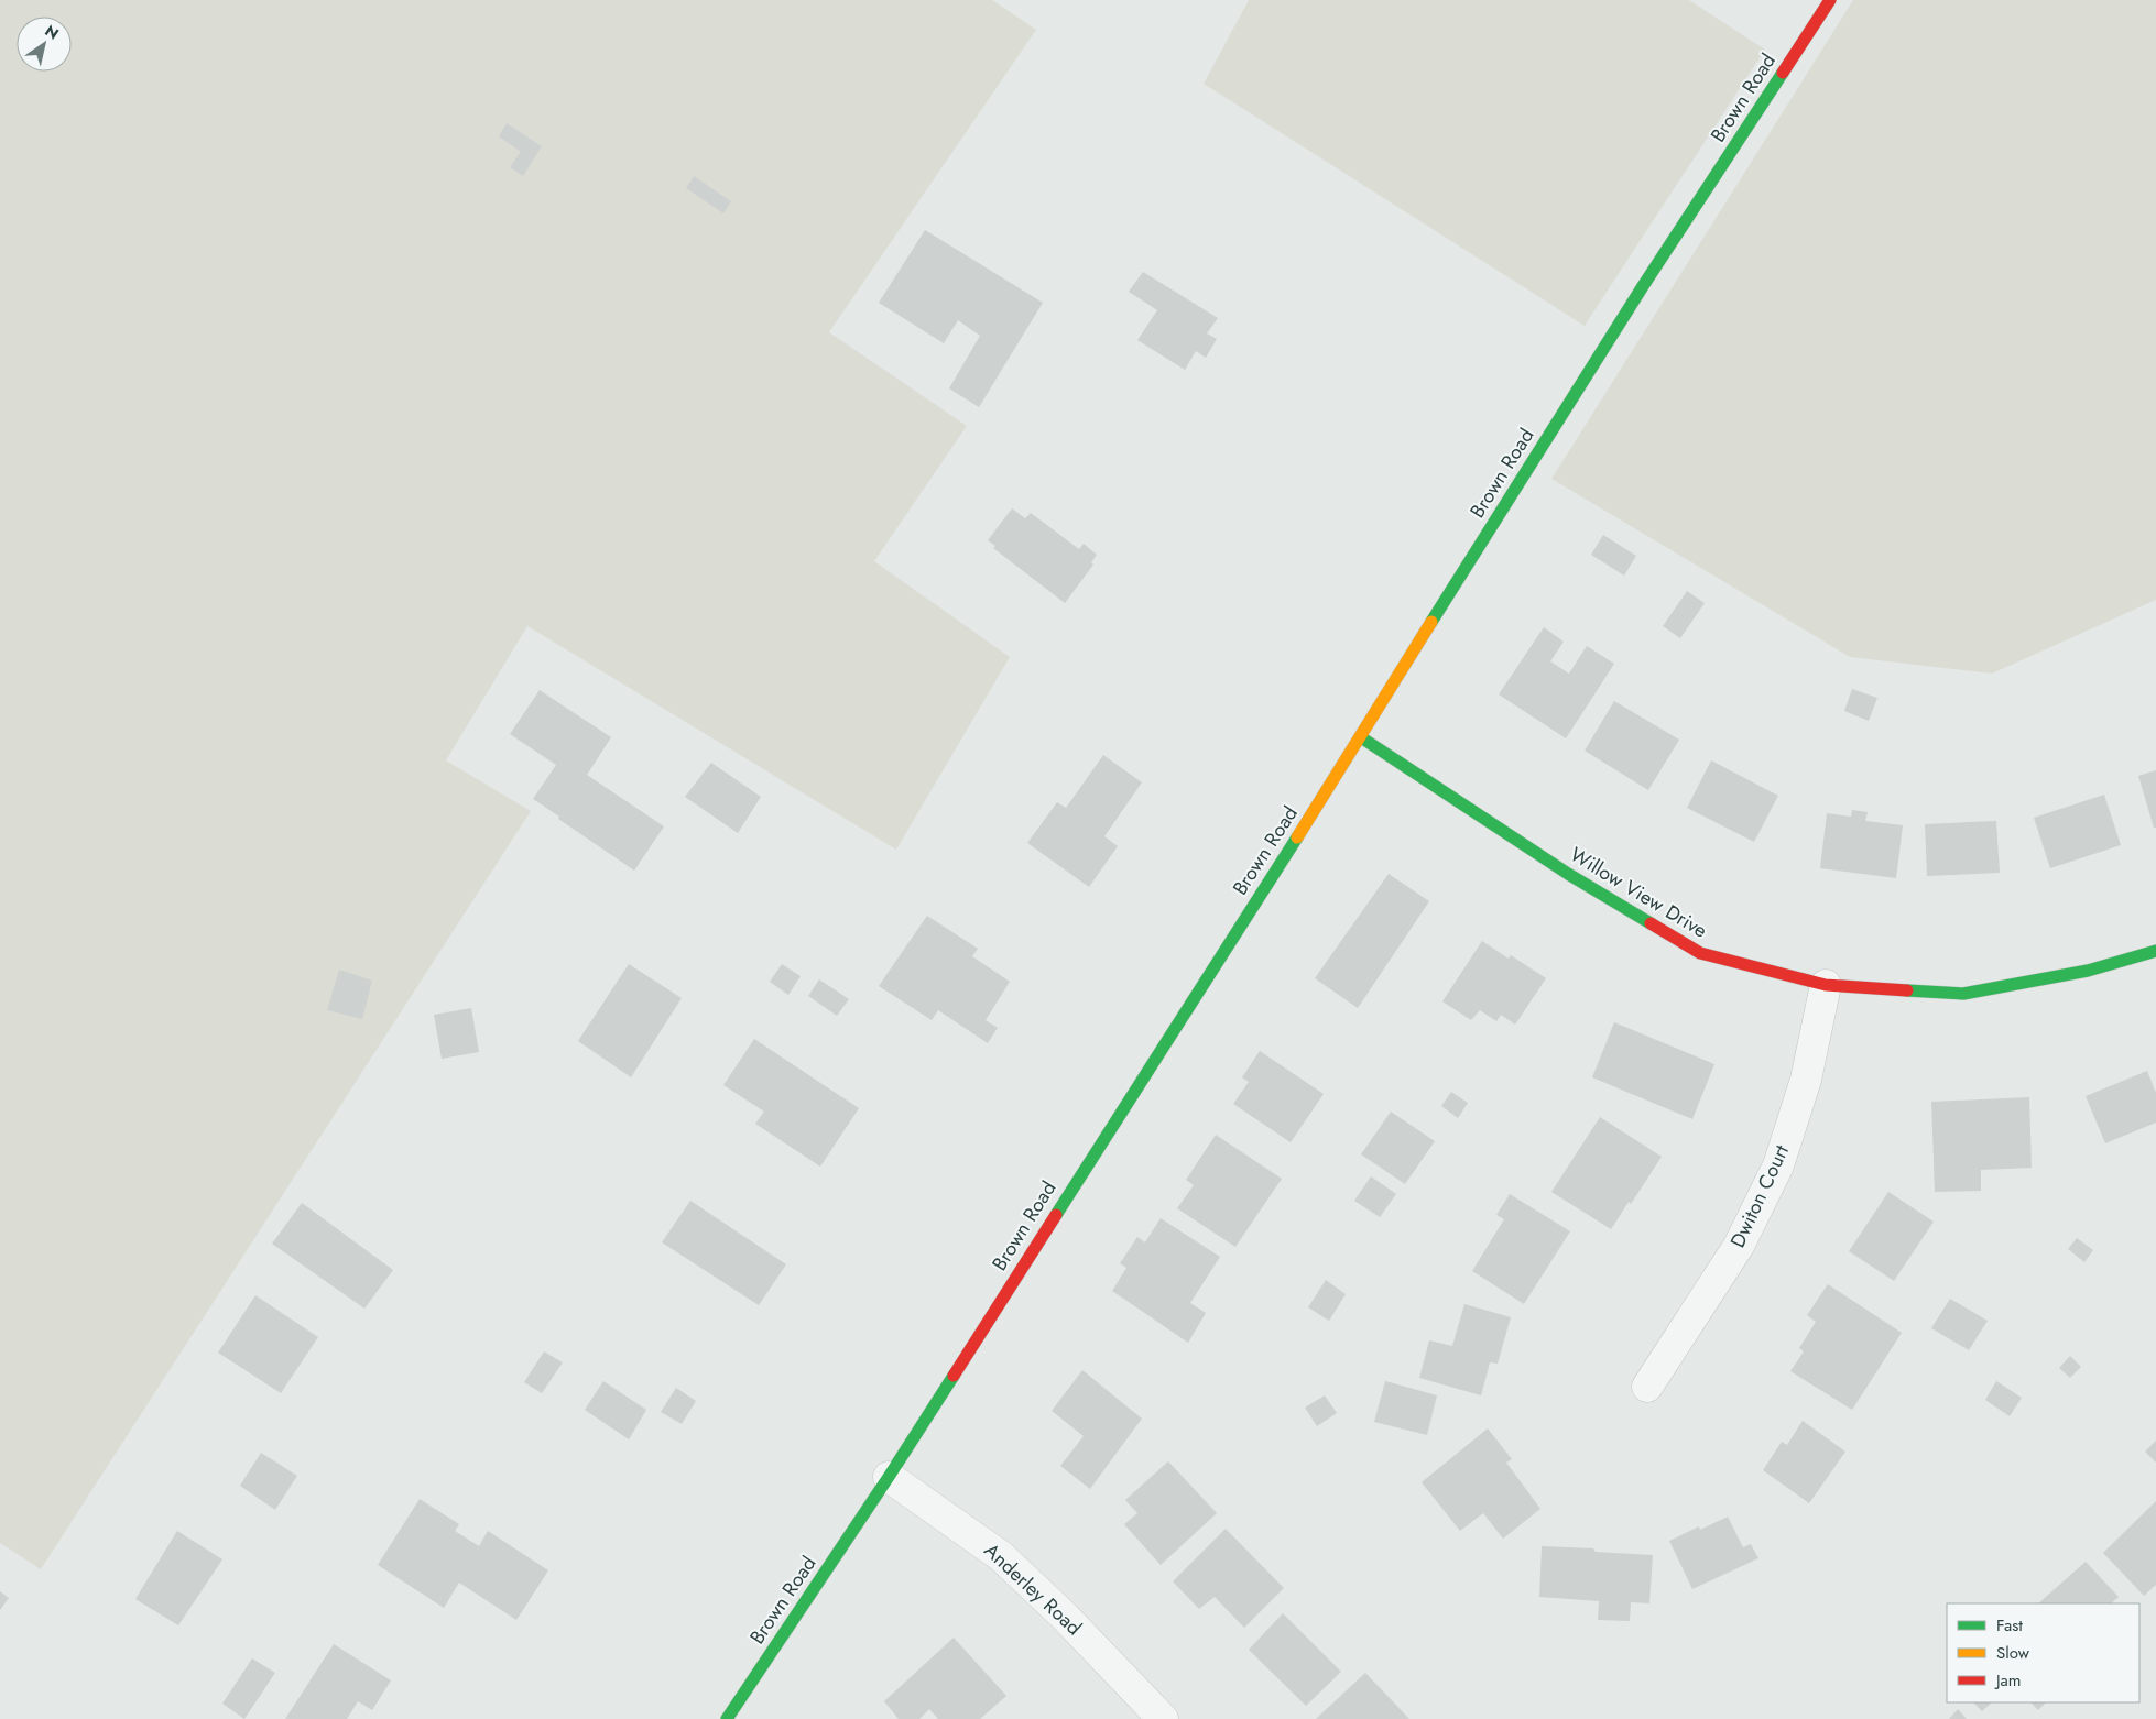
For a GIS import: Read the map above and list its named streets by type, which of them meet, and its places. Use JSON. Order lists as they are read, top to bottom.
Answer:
{
  "streets": {
    "street": [
      "Brown Road",
      "Willow View Drive",
      "Dwiton Court",
      "Anderley Road"
    ]
  },
  "crossings": [
    ["Brown Road", "Willow View Drive"],
    ["Brown Road", "Anderley Road"],
    ["Willow View Drive", "Dwiton Court"]
  ],
  "legend": ["Fast", "Slow", "Jam"],
  "north": "top right"
}
